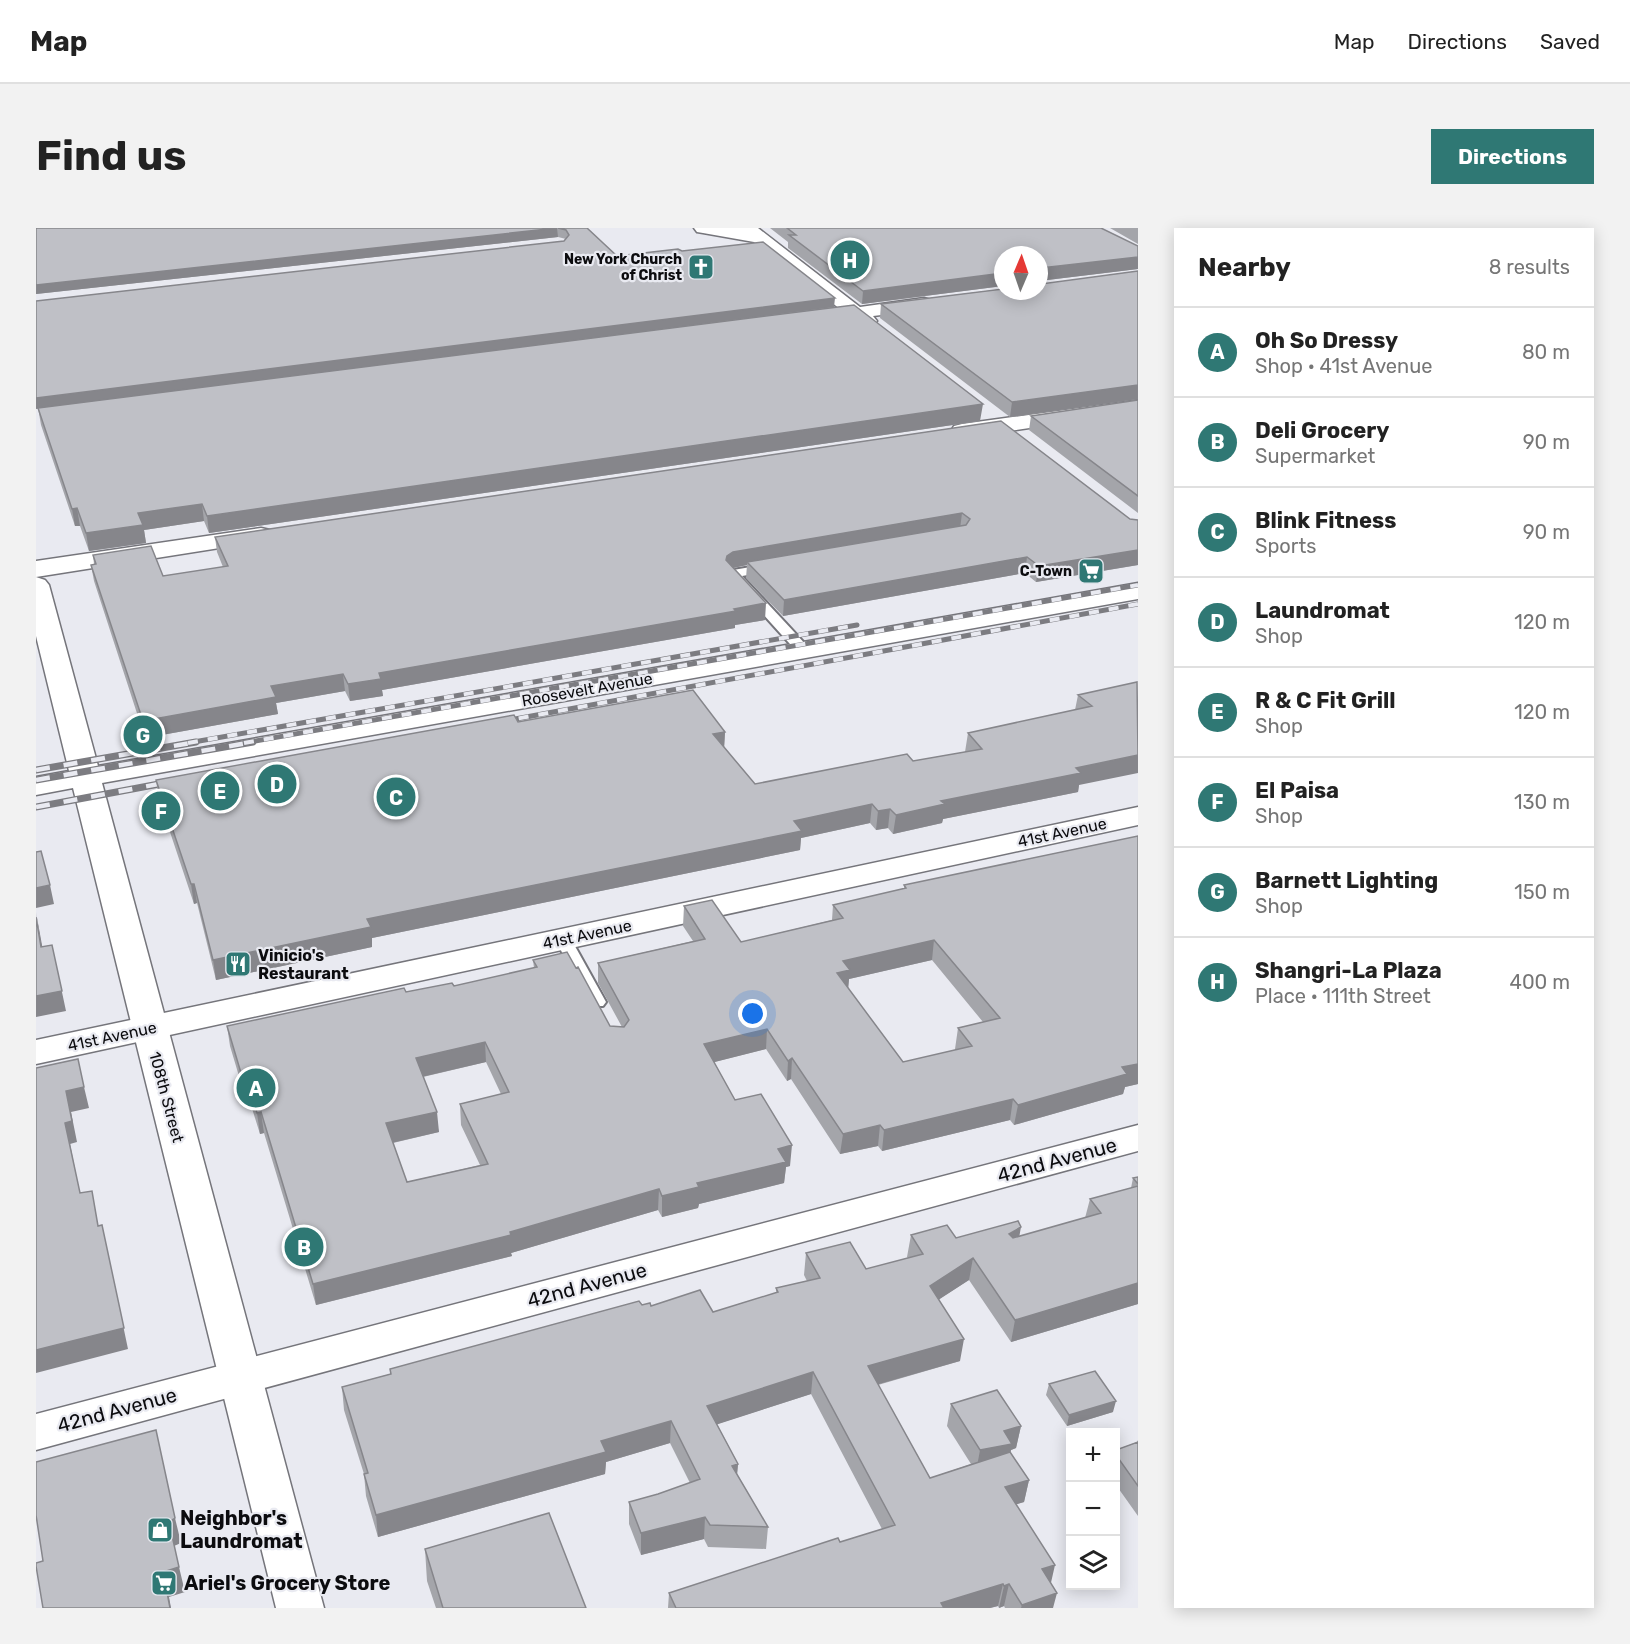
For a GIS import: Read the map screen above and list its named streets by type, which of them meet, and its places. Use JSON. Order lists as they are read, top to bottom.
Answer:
{
  "streets": {
    "street": [
      "Roosevelt Avenue",
      "41st Avenue",
      "108th Street",
      "42nd Avenue"
    ]
  },
  "crossings": [
    ["Roosevelt Avenue", "108th Street"],
    ["41st Avenue", "108th Street"],
    ["108th Street", "42nd Avenue"]
  ],
  "places": {
    "church": ["New York Church of Christ"],
    "supermarket": ["C-Town", "Ariel's Grocery Store"],
    "restaurant": ["Vinicio's Restaurant"],
    "shop": ["Neighbor's Laundromat"]
  },
  "north": "top",
  "page": {
    "header": "Map",
    "nav": ["Map", "Directions", "Saved"],
    "buttons": "Directions",
    "title": "Find us",
    "heading": ["Nearby", "8 results"],
    "pins": [
      "H",
      "G",
      "D",
      "E",
      "C",
      "F",
      "A",
      "B"
    ],
    "list": [
      {
        "mark": "A",
        "name": "Oh So Dressy",
        "note": "Shop · 41st Avenue",
        "value": "80 m"
      },
      {
        "mark": "B",
        "name": "Deli Grocery",
        "note": "Supermarket",
        "value": "90 m"
      },
      {
        "mark": "C",
        "name": "Blink Fitness",
        "note": "Sports",
        "value": "90 m"
      },
      {
        "mark": "D",
        "name": "Laundromat",
        "note": "Shop",
        "value": "120 m"
      },
      {
        "mark": "E",
        "name": "R & C Fit Grill",
        "note": "Shop",
        "value": "120 m"
      },
      {
        "mark": "F",
        "name": "El Paisa",
        "note": "Shop",
        "value": "130 m"
      },
      {
        "mark": "G",
        "name": "Barnett Lighting",
        "note": "Shop",
        "value": "150 m"
      },
      {
        "mark": "H",
        "name": "Shangri-La Plaza",
        "note": "Place · 111th Street",
        "value": "400 m"
      }
    ],
    "map_buttons": ["+", "−"]
  }
}
